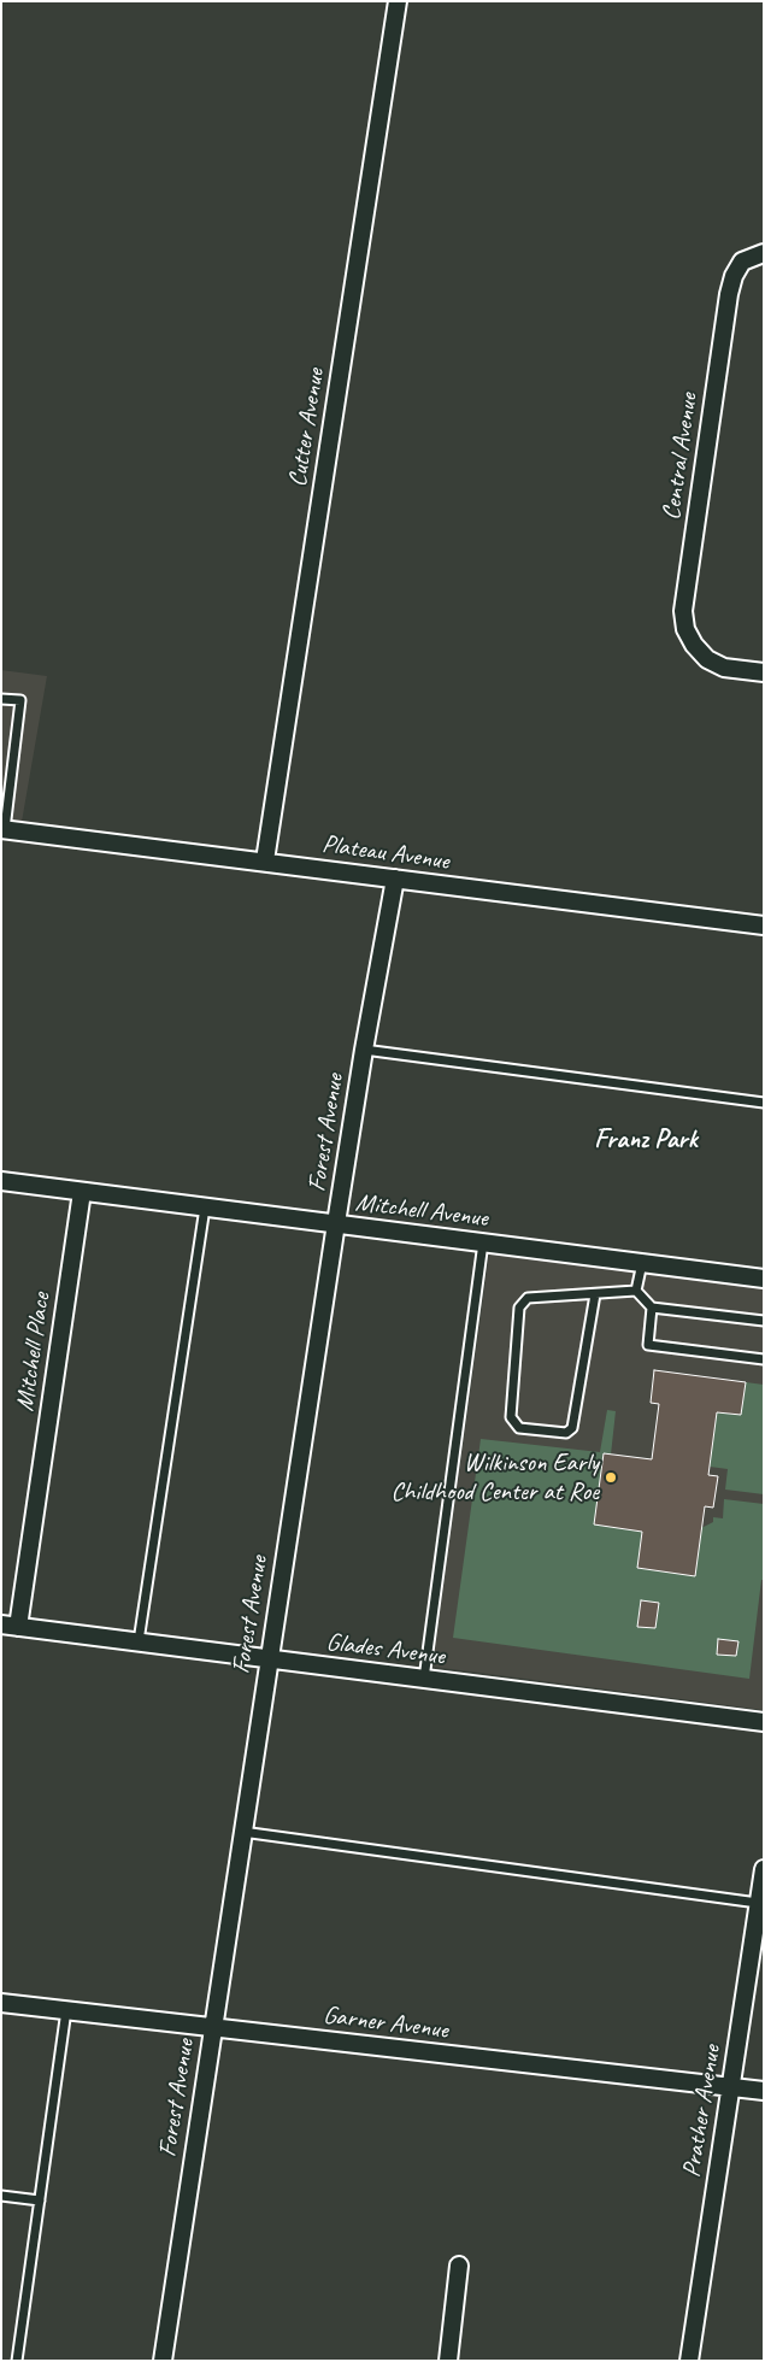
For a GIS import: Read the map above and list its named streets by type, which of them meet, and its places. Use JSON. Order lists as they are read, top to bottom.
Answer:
{
  "streets": {
    "street": [
      "Cutter Avenue",
      "Central Avenue",
      "Plateau Avenue",
      "Forest Avenue",
      "Mitchell Avenue",
      "Mitchell Place",
      "Glades Avenue",
      "Garner Avenue",
      "Prather Avenue"
    ]
  },
  "crossings": [
    ["Cutter Avenue", "Plateau Avenue"],
    ["Plateau Avenue", "Forest Avenue"],
    ["Forest Avenue", "Mitchell Avenue"],
    ["Forest Avenue", "Glades Avenue"],
    ["Forest Avenue", "Garner Avenue"],
    ["Mitchell Avenue", "Mitchell Place"],
    ["Mitchell Place", "Glades Avenue"],
    ["Garner Avenue", "Prather Avenue"]
  ],
  "districts": ["Franz Park"],
  "places": ["Wilkinson Early Childhood Center at Roe"]
}
